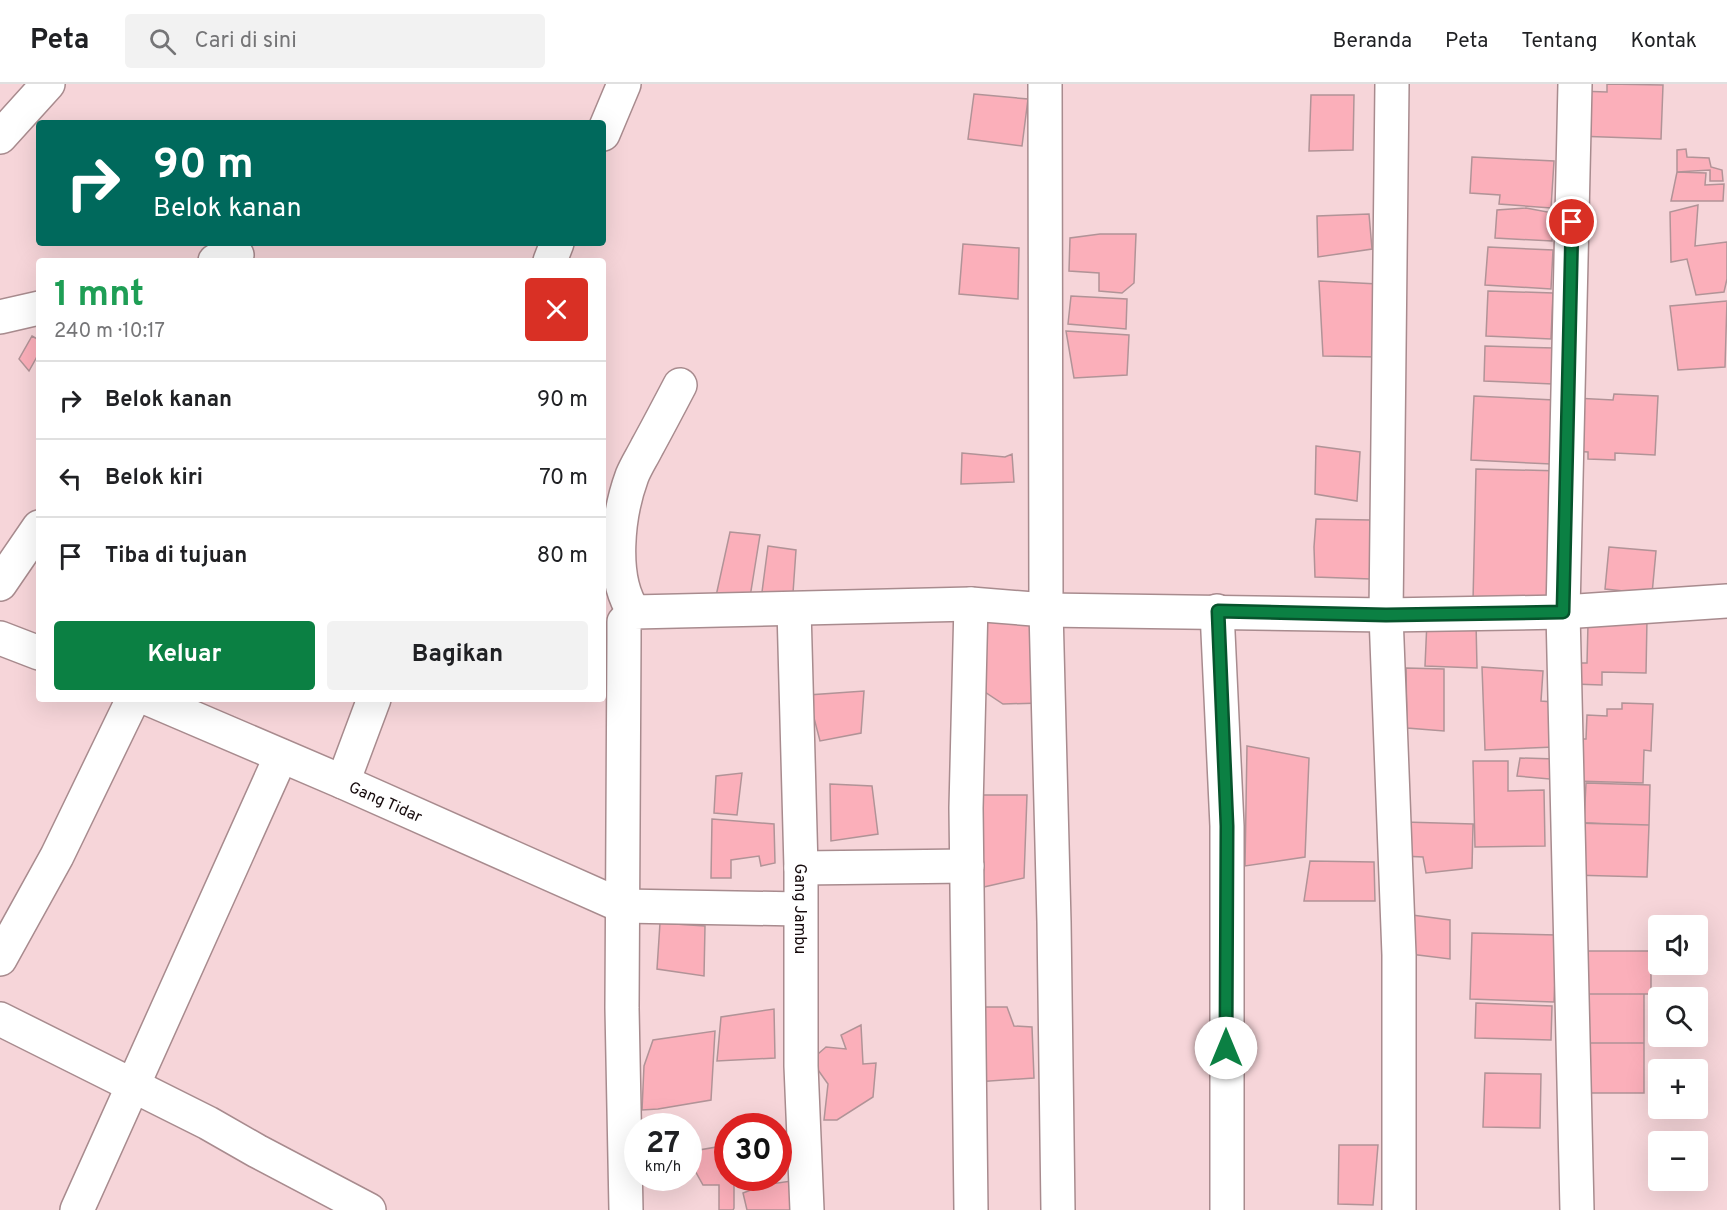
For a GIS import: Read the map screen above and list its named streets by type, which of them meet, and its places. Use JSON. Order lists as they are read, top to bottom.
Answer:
{
  "streets": {
    "street": ["Gang Tidar", "Gang Jambu"]
  },
  "page": {
    "header": "Peta",
    "search": "Cari di sini",
    "nav": [
      "Beranda",
      "Peta",
      "Tentang",
      "Kontak"
    ],
    "turn": ["90 m", "Belok kanan"],
    "heading": ["1 mnt", "240 m · 10:17"],
    "list": [
      {
        "name": "Belok kanan",
        "value": "90 m"
      },
      {
        "name": "Belok kiri",
        "value": "70 m"
      },
      {
        "name": "Tiba di tujuan",
        "value": "80 m"
      }
    ],
    "buttons": ["Keluar", "Bagikan"],
    "map_buttons": ["+", "−"],
    "speed": "27 km/h",
    "limit": "30"
  }
}
